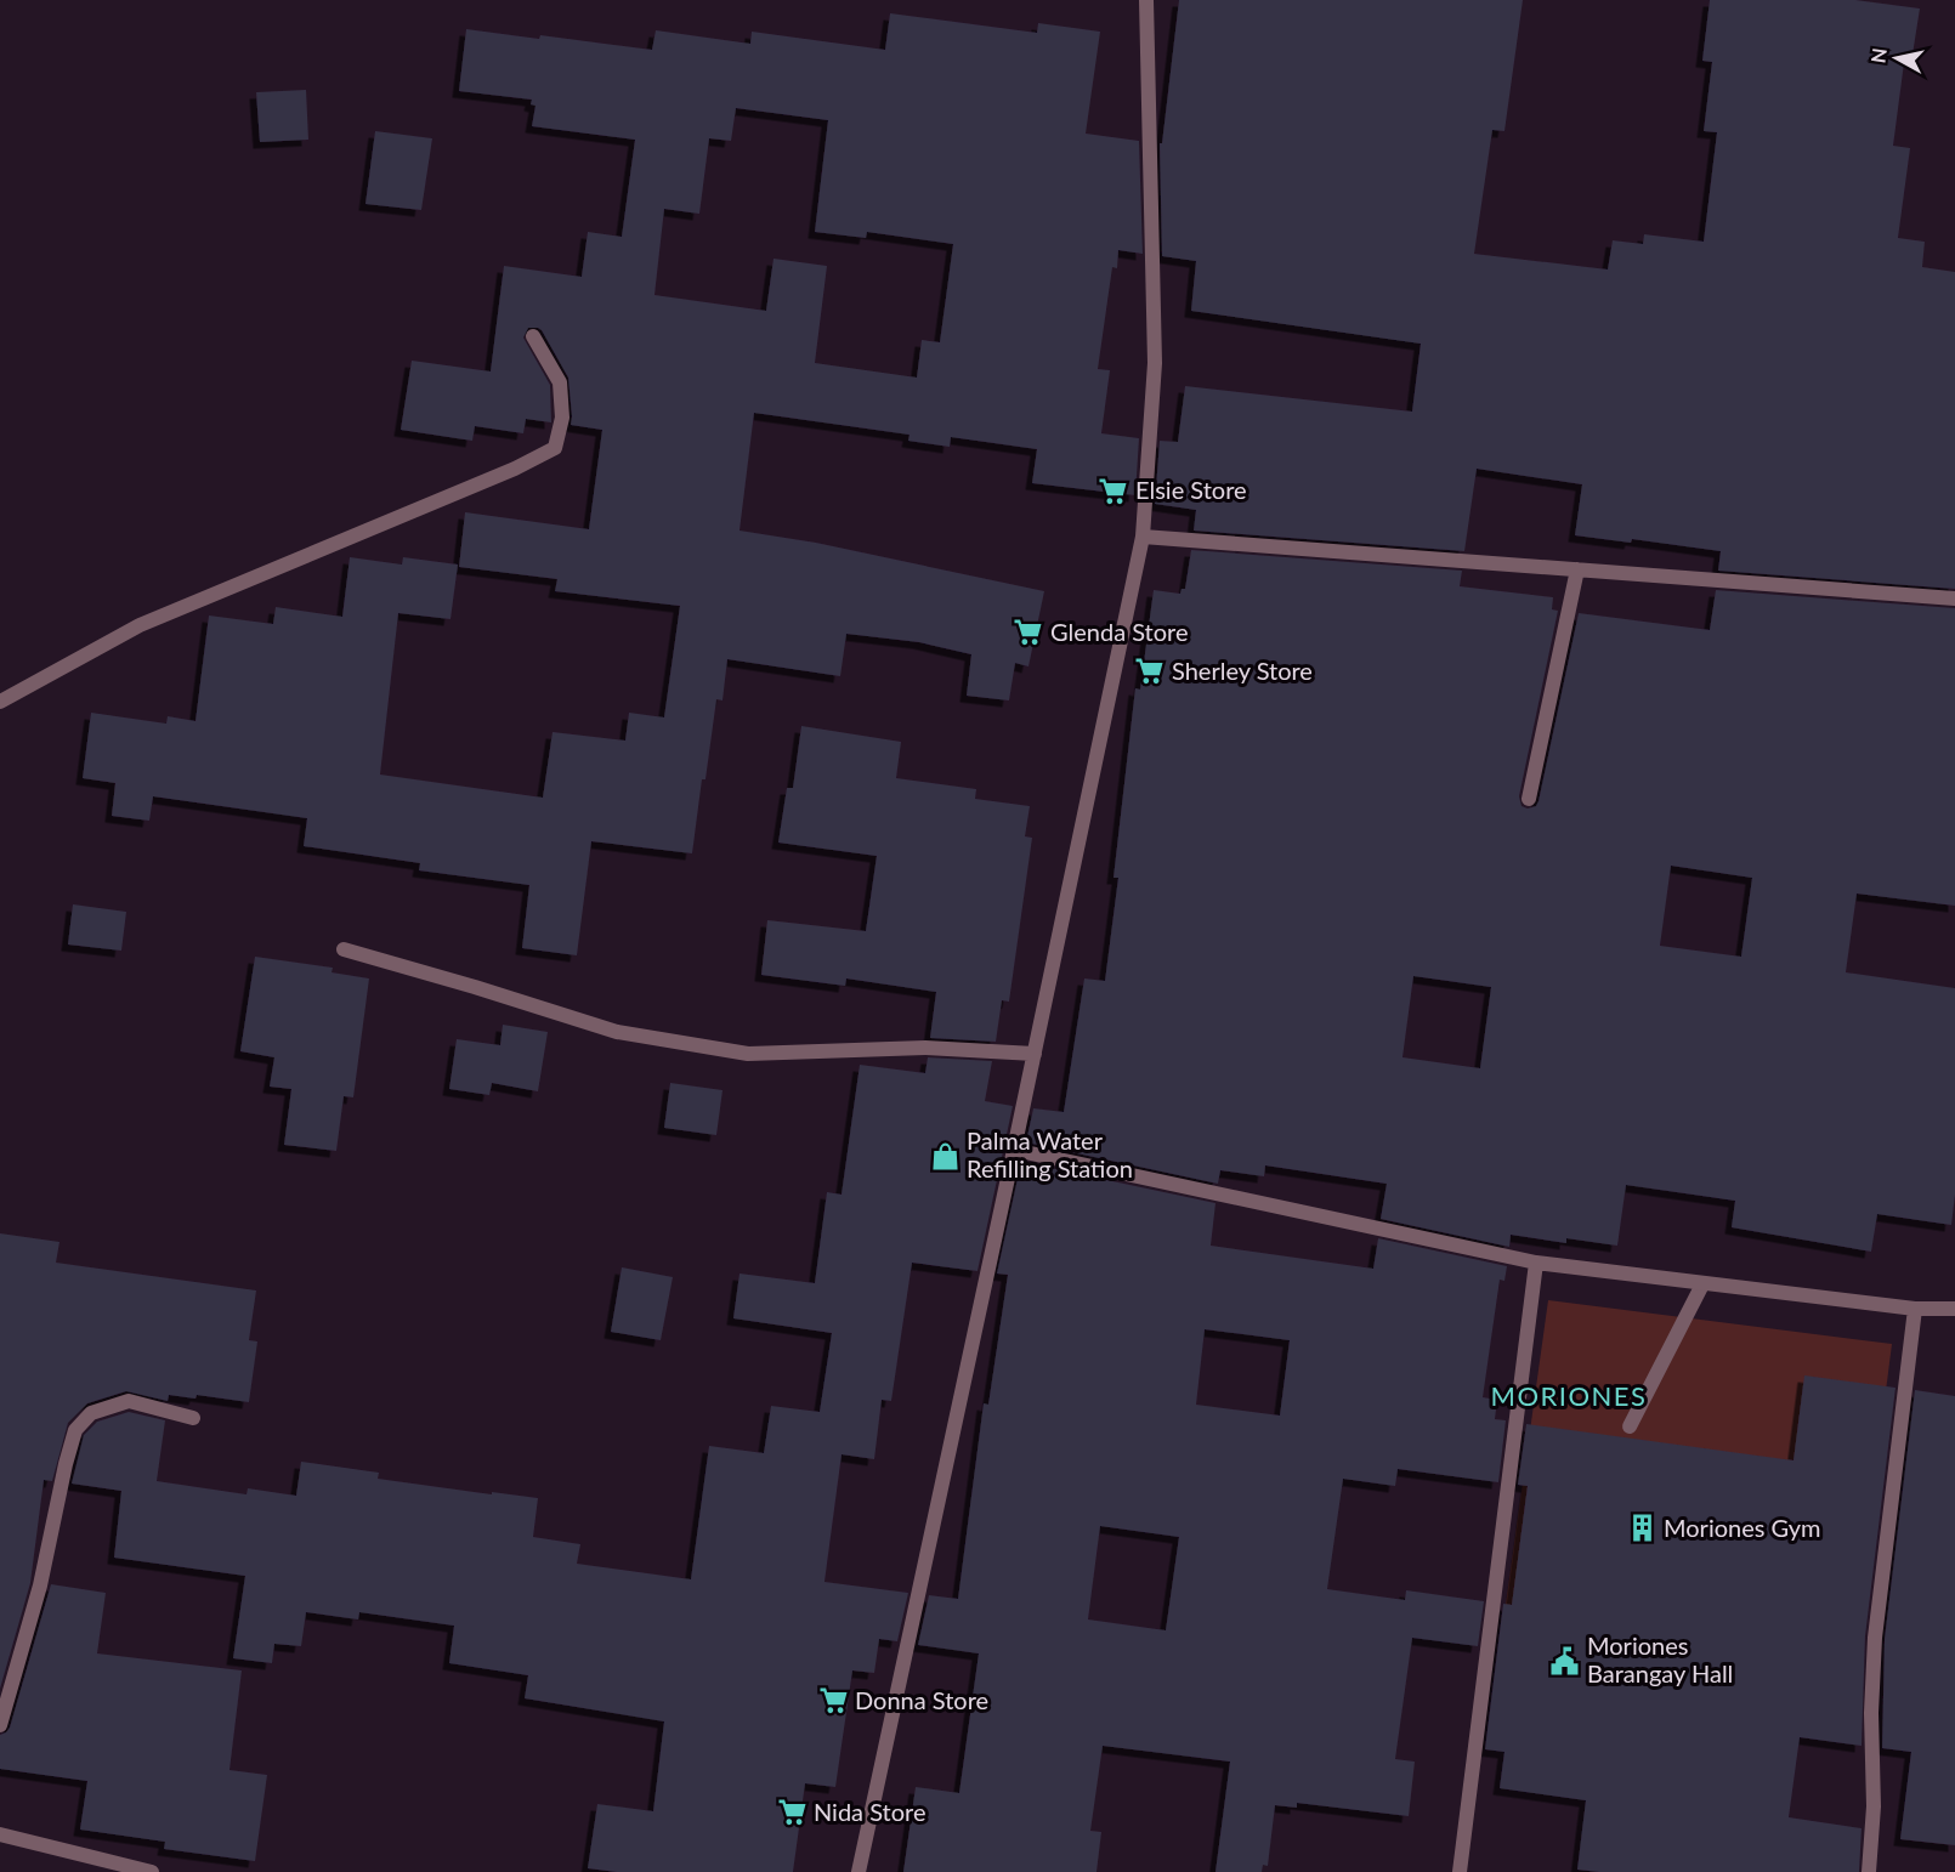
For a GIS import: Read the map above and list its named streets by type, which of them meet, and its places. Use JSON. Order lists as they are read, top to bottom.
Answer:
{
  "districts": ["MORIONES"],
  "places": {
    "supermarket": [
      "Elsie Store",
      "Glenda Store",
      "Sherley Store",
      "Donna Store",
      "Nida Store"
    ],
    "shop": ["Palma Water Refilling Station"],
    "building": ["Moriones Gym"],
    "public building": ["Moriones Barangay Hall"]
  },
  "north": "left"
}
